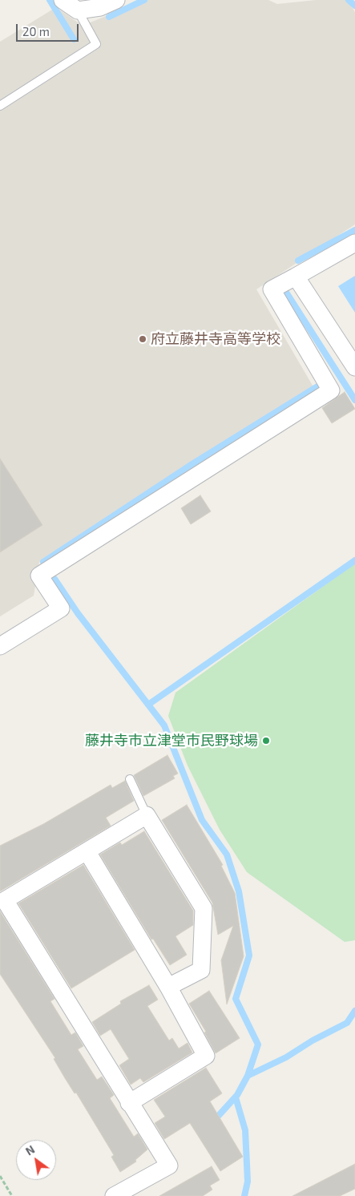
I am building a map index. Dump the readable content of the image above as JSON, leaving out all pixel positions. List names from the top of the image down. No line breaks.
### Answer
{"places":["府立藤井寺高等学校","藤井寺市立津堂市民野球場"],"scale_bar":"20 m","north":"top left"}
